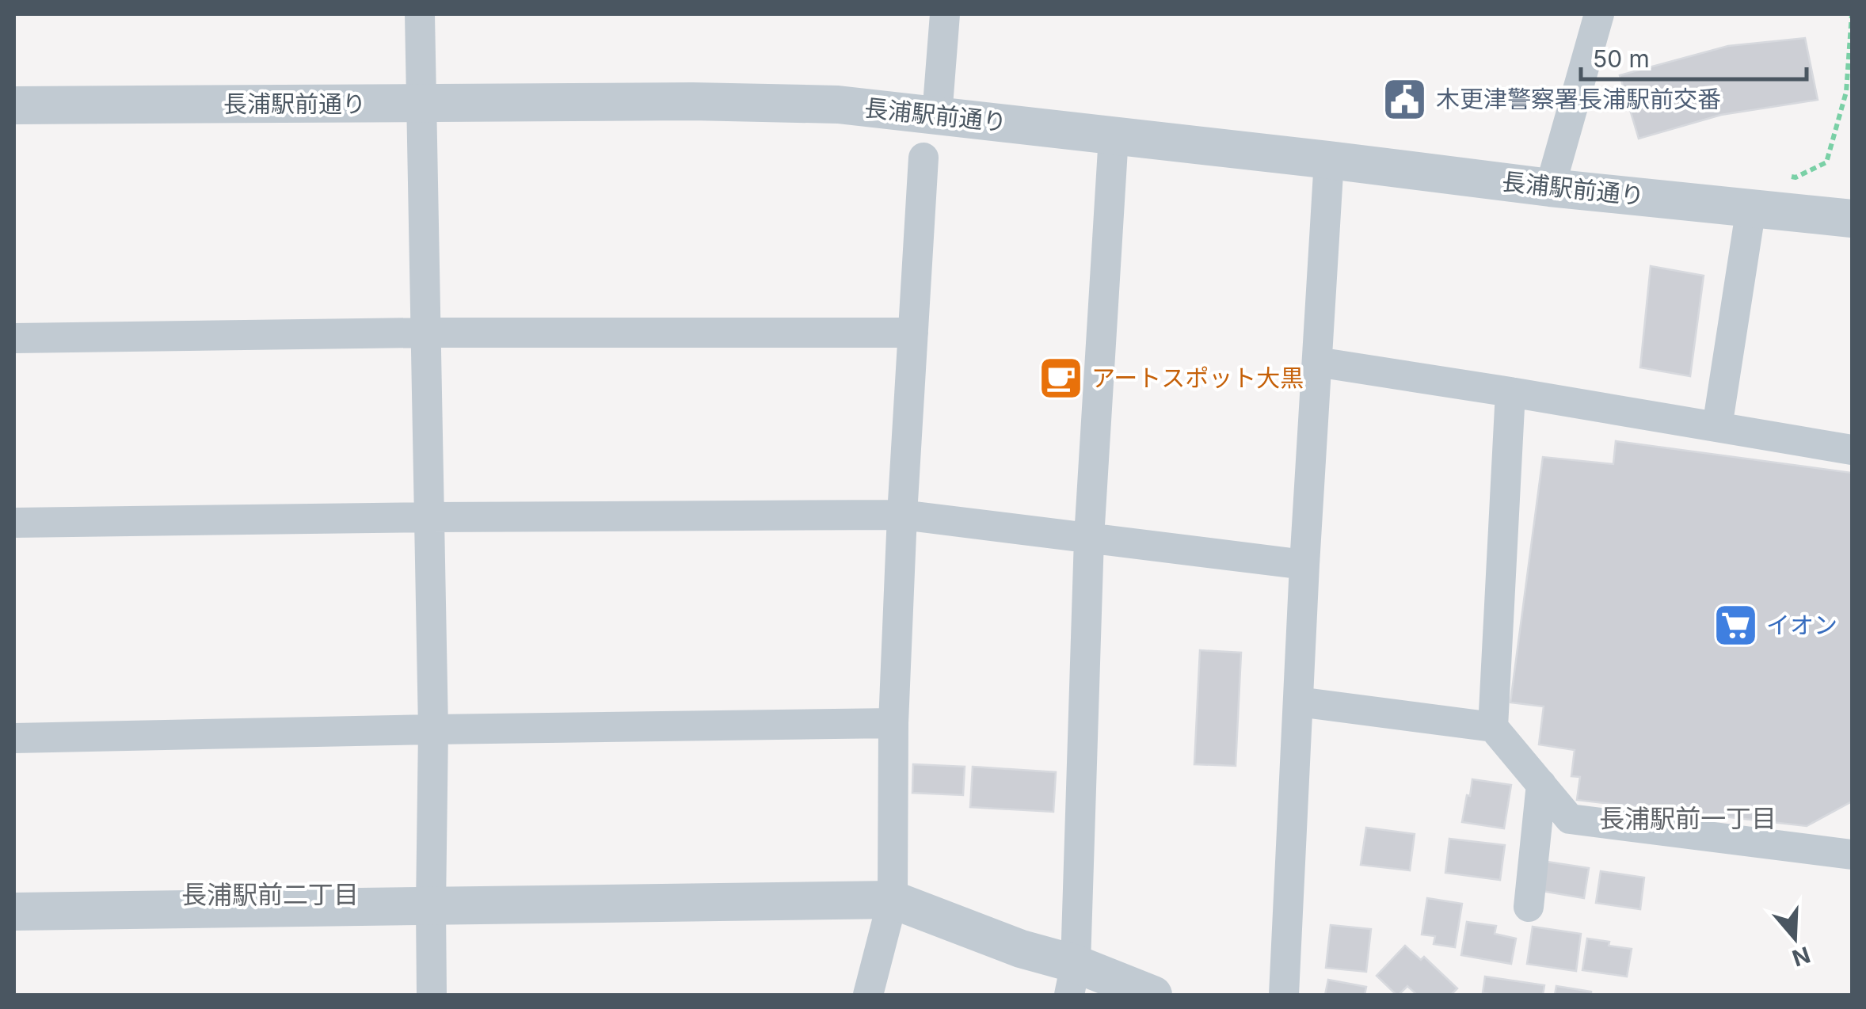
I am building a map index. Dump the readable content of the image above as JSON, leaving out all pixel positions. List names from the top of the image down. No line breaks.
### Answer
{"streets":{"street":["長浦駅前通り"]},"districts":["長浦駅前一丁目","長浦駅前二丁目"],"places":{"public building":["木更津警察署長浦駅前交番"],"cafe":["アートスポット大黒"],"supermarket":["イオン"]},"scale_bar":"50 m","north":"bottom"}
